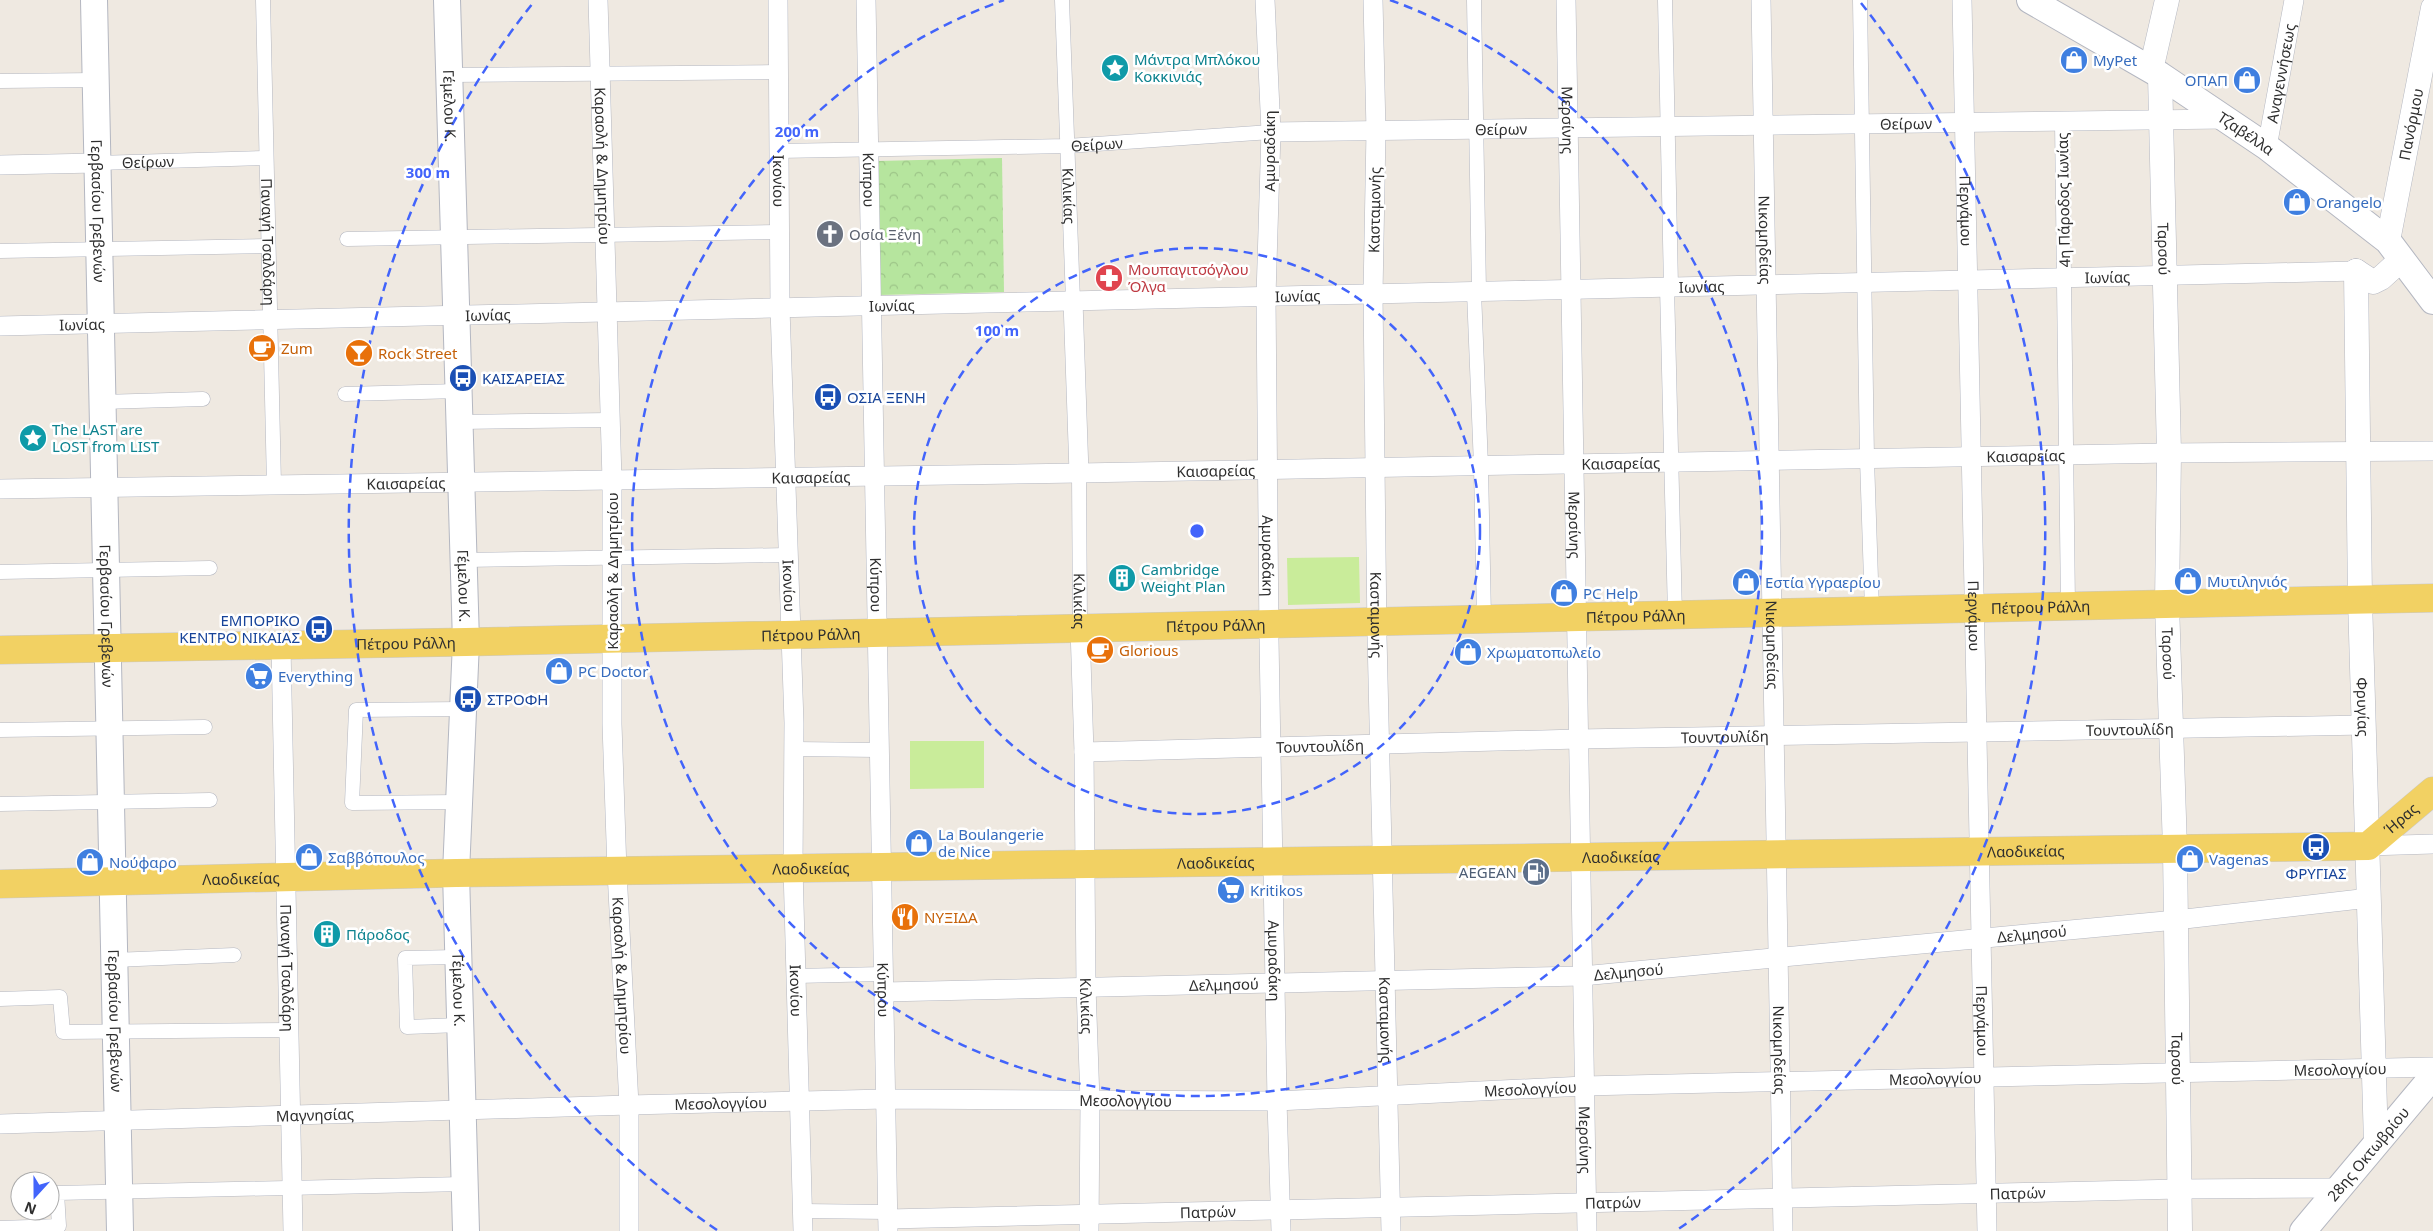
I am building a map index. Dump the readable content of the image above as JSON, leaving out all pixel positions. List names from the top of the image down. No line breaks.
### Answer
{"streets":{"main road":["Γέμελου Κ.","Τζαβέλλα","Γερβασίου Γρεβενών","Πέτρου Ράλλη","Ήρας","Λαοδικείας","28ης Οκτωβρίου"],"street":["Αναγεννήσεως","Μερσίνης","Θείρων","Πανόρμου","Αμυραδάκη","Καραολή & Δημητρίου","Ικονίου","Κύπρου","Κιλικίας","4η Πάροδος Ιωνίας","Κασταμονής","Περγάμου","Νικομηδείας","Παναγή Τσαλδάρη","Ταρσού","Ιωνίας","Καισαρείας","Φρυγίας","Τουντουλίδη","Δελμησού","Μεσολογγίου","Μαγνησίας","Πατρών"]},"crossings":[["Αναγεννήσεως","Τζαβέλλα"],["Γέμελου Κ.","Ιωνίας"],["Γέμελου Κ.","Καισαρείας"],["Γέμελου Κ.","Πέτρου Ράλλη"],["Γέμελου Κ.","Λαοδικείας"],["Γέμελου Κ.","Μαγνησίας"],["Μερσίνης","Θείρων"],["Μερσίνης","Ιωνίας"],["Μερσίνης","Καισαρείας"],["Μερσίνης","Πέτρου Ράλλη"],["Μερσίνης","Τουντουλίδη"],["Μερσίνης","Λαοδικείας"],["Μερσίνης","Δελμησού"],["Μερσίνης","Μεσολογγίου"],["Μερσίνης","Πατρών"],["Θείρων","Τζαβέλλα"],["Θείρων","Αμυραδάκη"],["Θείρων","Ικονίου"],["Θείρων","Κύπρου"],["Θείρων","Κιλικίας"],["Θείρων","4η Πάροδος Ιωνίας"],["Θείρων","Κασταμονής"],["Θείρων","Γερβασίου Γρεβενών"],["Θείρων","Περγάμου"],["Θείρων","Νικομηδείας"],["Θείρων","Παναγή Τσαλδάρη"],["Θείρων","Ταρσού"],["Πανόρμου","Τζαβέλλα"],["Πανόρμου","Ιωνίας"],["Τζαβέλλα","Ταρσού"],["Τζαβέλλα","Ιωνίας"],["Αμυραδάκη","Ιωνίας"],["Αμυραδάκη","Καισαρείας"],["Αμυραδάκη","Πέτρου Ράλλη"],["Αμυραδάκη","Τουντουλίδη"],["Αμυραδάκη","Λαοδικείας"],["Αμυραδάκη","Δελμησού"],["Αμυραδάκη","Μεσολογγίου"],["Αμυραδάκη","Πατρών"],["Καραολή & Δημητρίου","Ιωνίας"],["Καραολή & Δημητρίου","Καισαρείας"],["Καραολή & Δημητρίου","Πέτρου Ράλλη"],["Καραολή & Δημητρίου","Λαοδικείας"],["Καραολή & Δημητρίου","Μεσολογγίου"],["Καραολή & Δημητρίου","Μαγνησίας"],["Ικονίου","Ιωνίας"],["Ικονίου","Καισαρείας"],["Ικονίου","Πέτρου Ράλλη"],["Ικονίου","Λαοδικείας"],["Ικονίου","Μεσολογγίου"],["Κύπρου","Ιωνίας"],["Κύπρου","Καισαρείας"],["Κύπρου","Πέτρου Ράλλη"],["Κύπρου","Λαοδικείας"],["Κύπρου","Δελμησού"],["Κύπρου","Μεσολογγίου"],["Κύπρου","Πατρών"],["Κιλικίας","Ιωνίας"],["Κιλικίας","Καισαρείας"],["Κιλικίας","Πέτρου Ράλλη"],["Κιλικίας","Τουντουλίδη"],["Κιλικίας","Λαοδικείας"],["Κιλικίας","Δελμησού"],["Κιλικίας","Μεσολογγίου"],["Κιλικίας","Πατρών"],["4η Πάροδος Ιωνίας","Ιωνίας"],["4η Πάροδος Ιωνίας","Καισαρείας"],["4η Πάροδος Ιωνίας","Πέτρου Ράλλη"],["Κασταμονής","Ιωνίας"],["Κασταμονής","Καισαρείας"],["Κασταμονής","Πέτρου Ράλλη"],["Κασταμονής","Τουντουλίδη"],["Κασταμονής","Λαοδικείας"],["Κασταμονής","Δελμησού"],["Κασταμονής","Μεσολογγίου"],["Κασταμονής","Πατρών"],["Γερβασίου Γρεβενών","Ιωνίας"],["Γερβασίου Γρεβενών","Καισαρείας"],["Γερβασίου Γρεβενών","Πέτρου Ράλλη"],["Γερβασίου Γρεβενών","Λαοδικείας"],["Γερβασίου Γρεβενών","Μαγνησίας"],["Περγάμου","Ιωνίας"],["Περγάμου","Καισαρείας"],["Περγάμου","Πέτρου Ράλλη"],["Περγάμου","Τουντουλίδη"],["Περγάμου","Λαοδικείας"],["Περγάμου","Δελμησού"],["Περγάμου","Μεσολογγίου"],["Περγάμου","Πατρών"],["Νικομηδείας","Ιωνίας"],["Νικομηδείας","Καισαρείας"],["Νικομηδείας","Πέτρου Ράλλη"],["Νικομηδείας","Τουντουλίδη"],["Νικομηδείας","Λαοδικείας"],["Νικομηδείας","Δελμησού"],["Νικομηδείας","Μεσολογγίου"],["Νικομηδείας","Πατρών"],["Παναγή Τσαλδάρη","Ιωνίας"],["Παναγή Τσαλδάρη","Καισαρείας"],["Παναγή Τσαλδάρη","Πέτρου Ράλλη"],["Παναγή Τσαλδάρη","Λαοδικείας"],["Παναγή Τσαλδάρη","Μαγνησίας"],["Ταρσού","Ιωνίας"],["Ταρσού","Καισαρείας"],["Ταρσού","Πέτρου Ράλλη"],["Ταρσού","Τουντουλίδη"],["Ταρσού","Λαοδικείας"],["Ταρσού","Δελμησού"],["Ταρσού","Μεσολογγίου"],["Ταρσού","Πατρών"],["Ιωνίας","Φρυγίας"],["Καισαρείας","Φρυγίας"],["Πέτρου Ράλλη","Φρυγίας"],["Φρυγίας","Τουντουλίδη"],["Φρυγίας","Ήρας"],["Φρυγίας","Λαοδικείας"],["Φρυγίας","Δελμησού"],["Φρυγίας","Μεσολογγίου"],["Φρυγίας","28ης Οκτωβρίου"],["Ήρας","Λαοδικείας"],["Μεσολογγίου","Μαγνησίας"],["28ης Οκτωβρίου","Πατρών"]],"places":{"shop":["MyPet","ΟΠΑΠ","Orangelo","Μυτιληνιός","Εστία Υγραερίου","PC Help","Χρωματοπωλείο","PC Doctor","La Boulangerie de Nice","Σαββόπουλος","Vagenas","Νούφαρο"],"place":["Μάντρα Μπλόκου Κοκκινιάς","The LAST are LOST from LIST"],"church":["Οσία Ξένη"],"pharmacy":["Μουπαγιτσόγλου Όλγα"],"cafe":["Zum","Glorious"],"bar":["Rock Street"],"bus stop":["ΚΑΙΣΑΡΕΙΑΣ","ΟΣΙΑ ΞΕΝΗ","ΕΜΠΟΡΙΚΟ ΚΕΝΤΡΟ ΝΙΚΑΙΑΣ","ΣΤΡΟΦΗ","ΦΡΥΓΙΑΣ"],"building":["Cambridge Weight Plan","Πάροδος"],"supermarket":["Everything","Kritikos"],"fuel station":["AEGEAN"],"restaurant":["ΝΥΞΙΔΑ"]},"north":"bottom","rings":["200 m","300 m","100 m"]}
